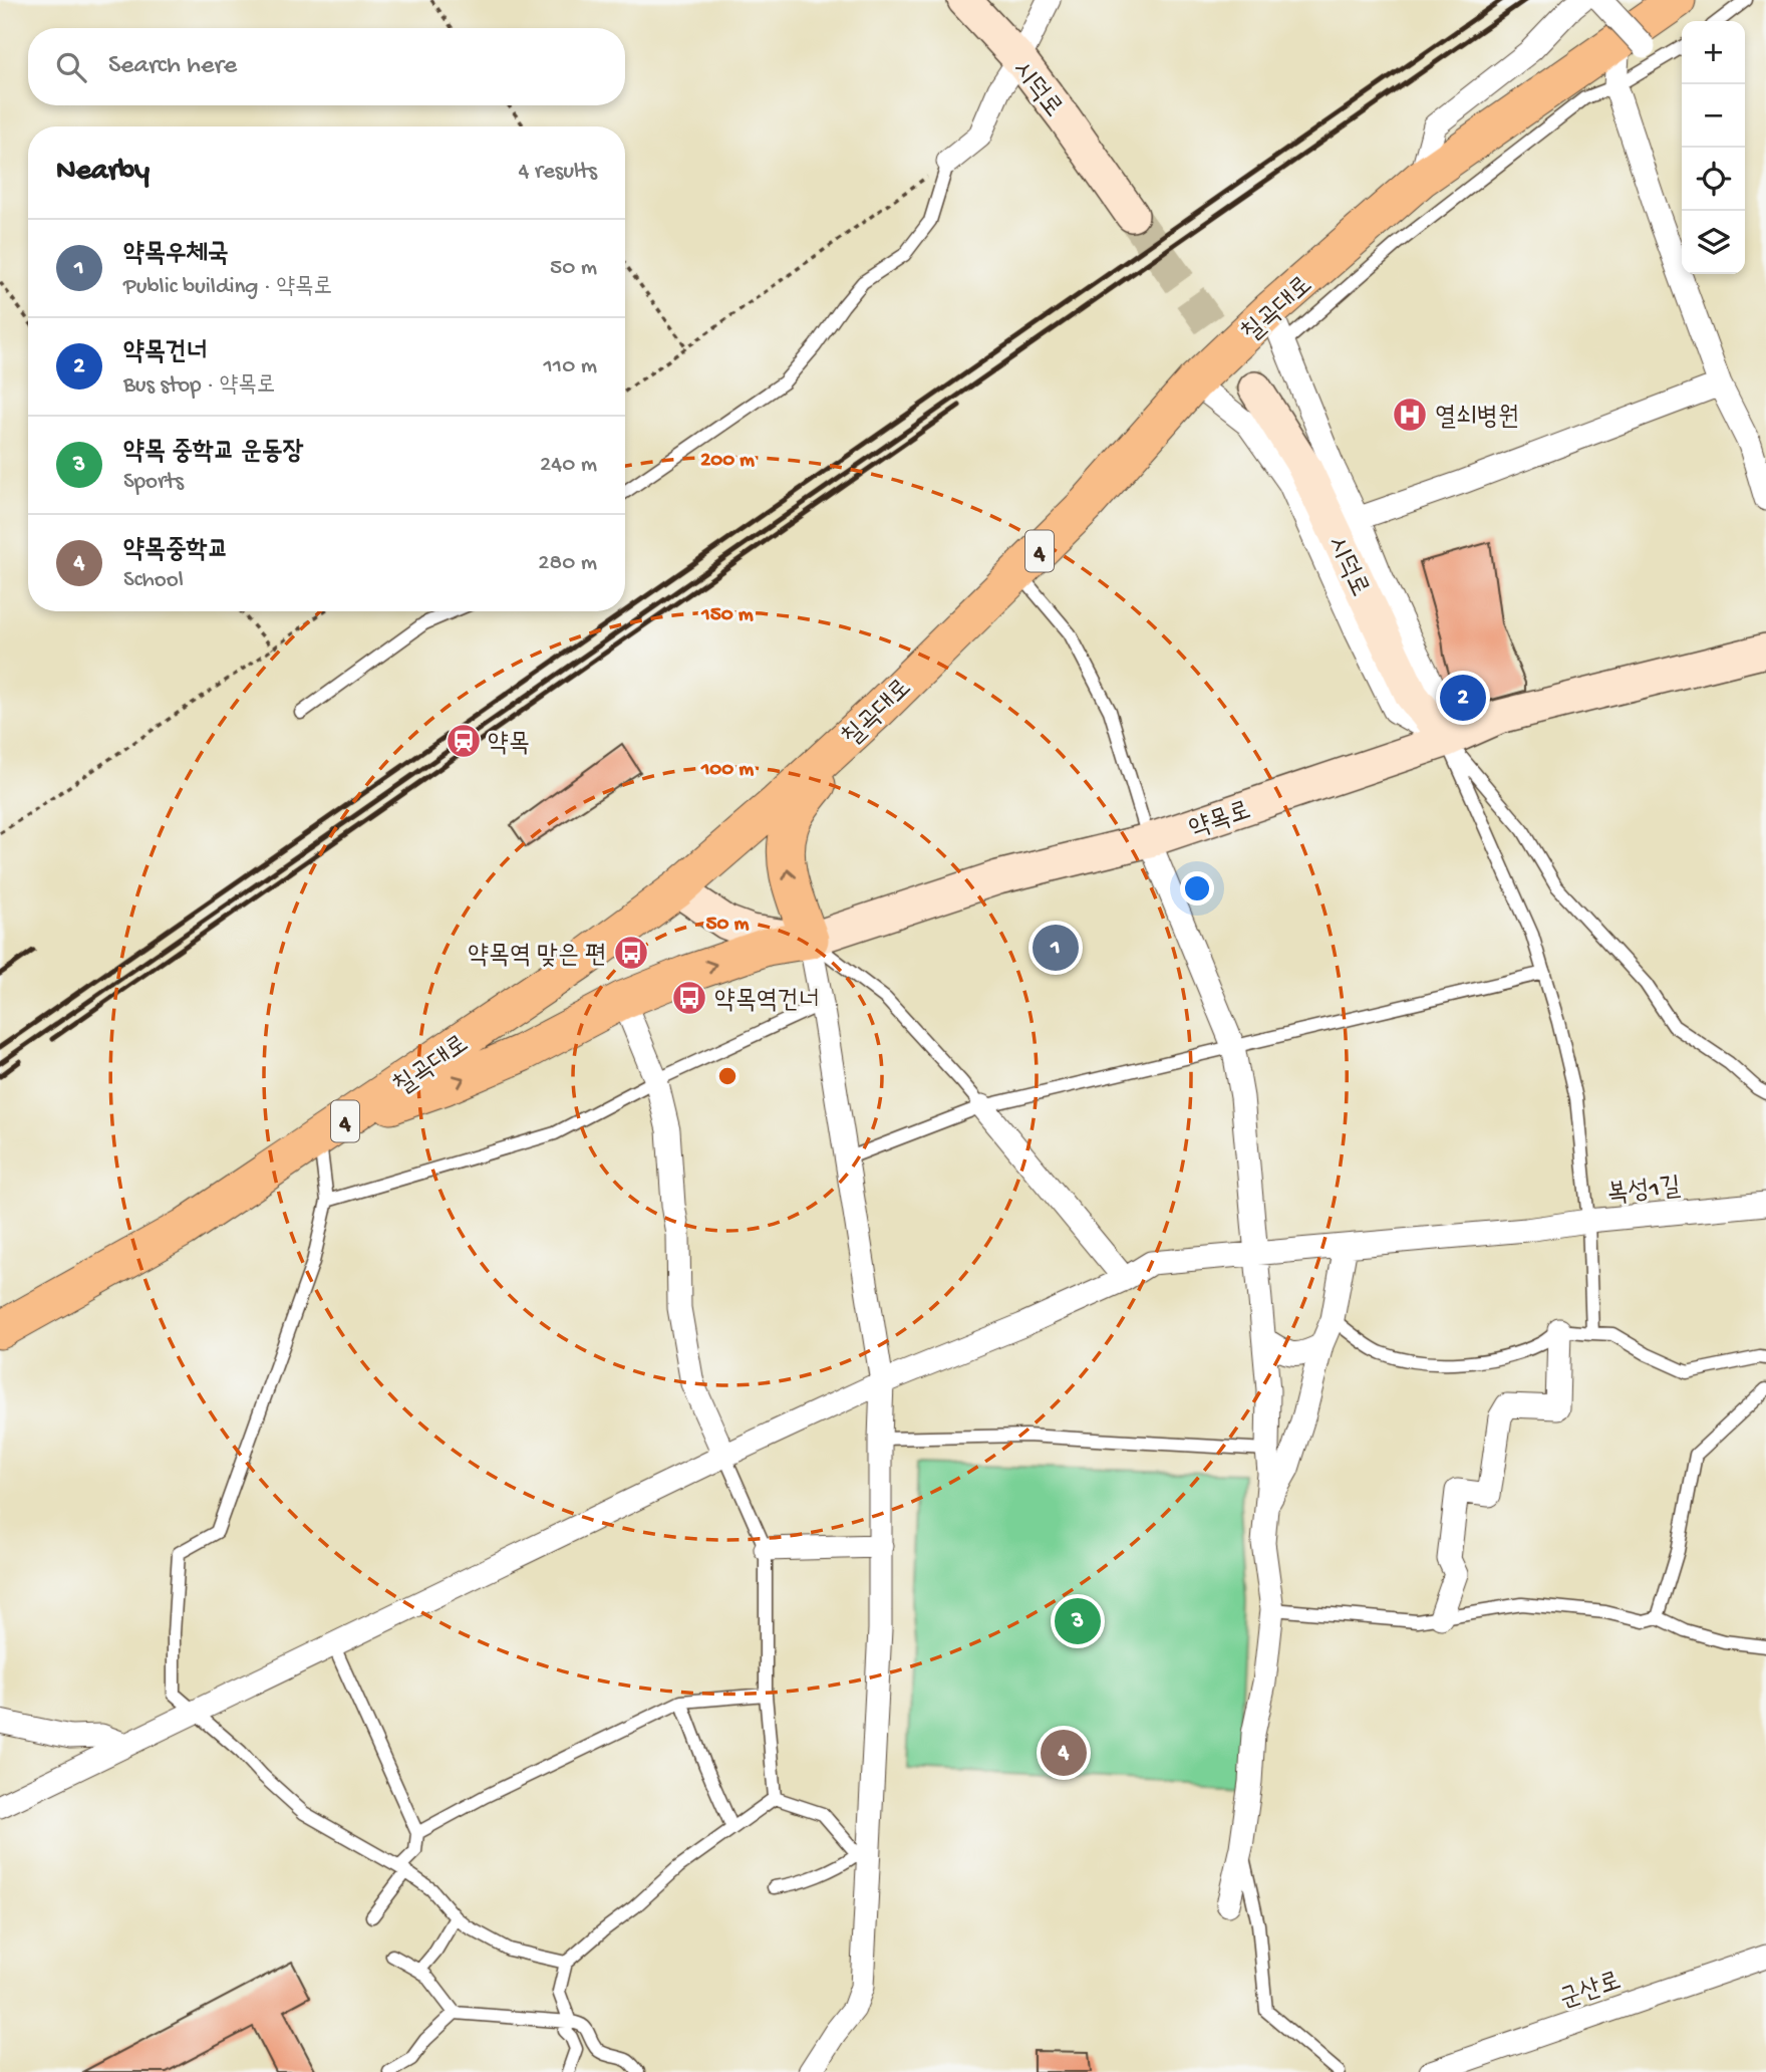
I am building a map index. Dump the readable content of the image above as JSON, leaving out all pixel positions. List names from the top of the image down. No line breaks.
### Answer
{"streets":{"main road":["칠곡대로","4"],"street":["시덕로","약목로","복성1길","군산로"]},"crossings":[["시덕로","약목로"],["칠곡대로","약목로"]],"places":{"hospital":["열쇠병원"],"station":["약목"],"bus stop":["약목역 맞은 편","약목역건너"]},"page":{"map_buttons":["+","−"],"search":"Search here","heading":["Nearby","4 results"],"list":[{"mark":"1","name":"약목우체국","note":"Public building · 약목로","value":"50 m"},{"mark":"2","name":"약목건너","note":"Bus stop · 약목로","value":"110 m"},{"mark":"3","name":"약목 중학교 운동장","note":"Sports","value":"240 m"},{"mark":"4","name":"약목중학교","note":"School","value":"280 m"}],"pins":["2","1","3","4"]},"rings":["200 m","150 m","100 m","50 m"]}
